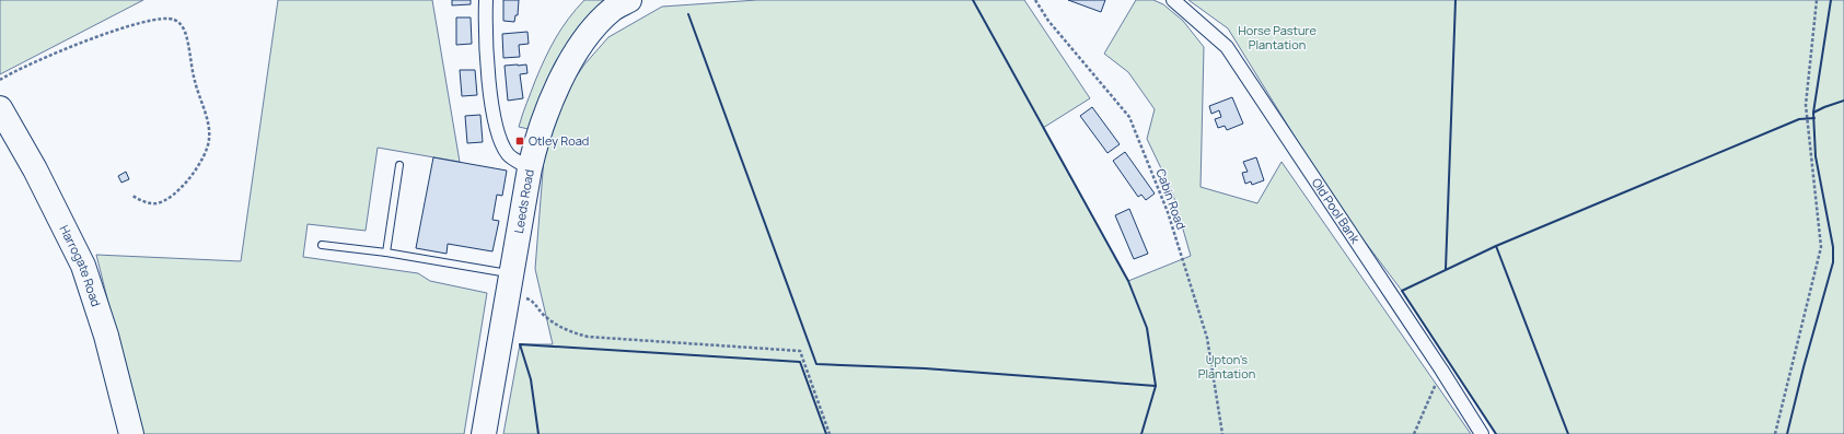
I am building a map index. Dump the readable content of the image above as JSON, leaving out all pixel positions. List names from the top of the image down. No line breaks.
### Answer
{"streets":{"highway":["Leeds Road","Harrogate Road"],"street":["Old Pool Bank"],"path":["Cabin Road"]},"parks":["Horse Pasture Plantation","Upton's Plantation"],"places":{"transit":["Otley Road"]}}
